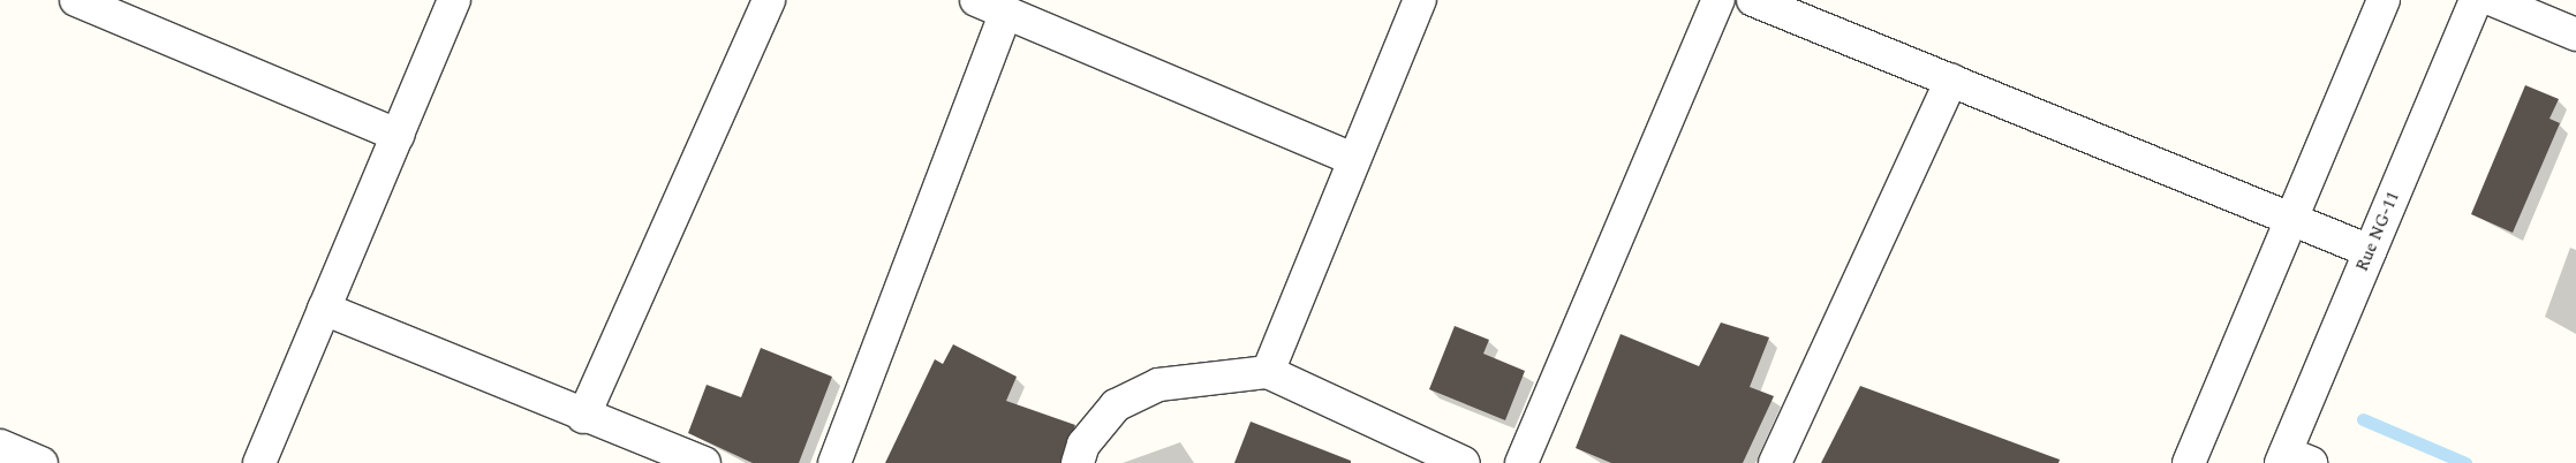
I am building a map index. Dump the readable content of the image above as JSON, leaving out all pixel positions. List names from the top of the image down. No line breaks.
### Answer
{"streets":{"street":["Rue NG-11"]}}
